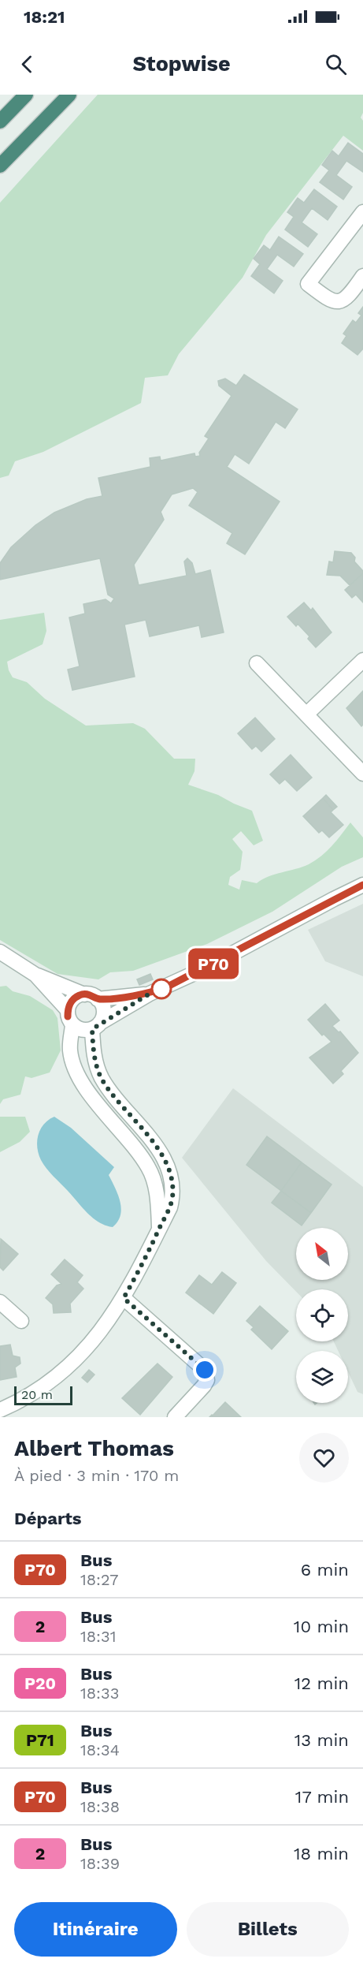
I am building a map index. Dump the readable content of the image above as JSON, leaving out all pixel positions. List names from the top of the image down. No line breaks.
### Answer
{"lines":["bus line P70"],"scale_bar":"20 m","north":"top left","page":{"status":"18:21","header":"Stopwise","on_map":"P70","scale":"20 m","heading":[["Albert Thomas","À pied · 3 min · 170 m"],"Départs"],"list":[{"mark":"P70","name":"Bus","note":"18:27","value":"6 min"},{"mark":"2","name":"Bus","note":"18:31","value":"10 min"},{"mark":"P20","name":"Bus","note":"18:33","value":"12 min"},{"mark":"P71","name":"Bus","note":"18:34","value":"13 min"},{"mark":"P70","name":"Bus","note":"18:38","value":"17 min"},{"mark":"2","name":"Bus","note":"18:39","value":"18 min"}],"buttons":["Itinéraire","Billets"]}}
